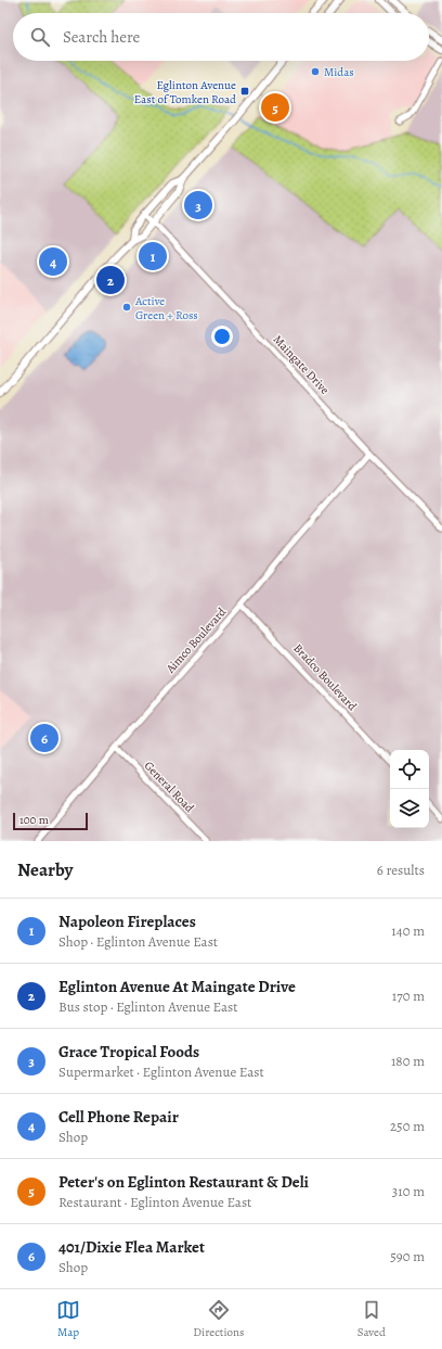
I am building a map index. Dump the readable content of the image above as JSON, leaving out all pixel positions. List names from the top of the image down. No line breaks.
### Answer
{"streets":{"street":["Maingate Drive","Aimco Boulevard","Bradco Boulevard","General Road"]},"crossings":[["Maingate Drive","Aimco Boulevard"],["Aimco Boulevard","Bradco Boulevard"],["Aimco Boulevard","General Road"]],"places":{"other":["Midas","Active Green + Ross"],"transit":["Eglinton Avenue East of Tomken Road"]},"scale_bar":"100 m","page":{"search":"Search here","pins":["5","3","1","4","2","6"],"scale":"100 m","heading":["Nearby","6 results"],"list":[{"mark":"1","name":"Napoleon Fireplaces","note":"Shop · Eglinton Avenue East","value":"140 m"},{"mark":"2","name":"Eglinton Avenue At Maingate Drive","note":"Bus stop · Eglinton Avenue East","value":"170 m"},{"mark":"3","name":"Grace Tropical Foods","note":"Supermarket · Eglinton Avenue East","value":"180 m"},{"mark":"4","name":"Cell Phone Repair","note":"Shop","value":"250 m"},{"mark":"5","name":"Peter's on Eglinton Restaurant & Deli","note":"Restaurant · Eglinton Avenue East","value":"310 m"},{"mark":"6","name":"401/Dixie Flea Market","note":"Shop","value":"590 m"}],"nav":["Map","Directions","Saved"]}}
